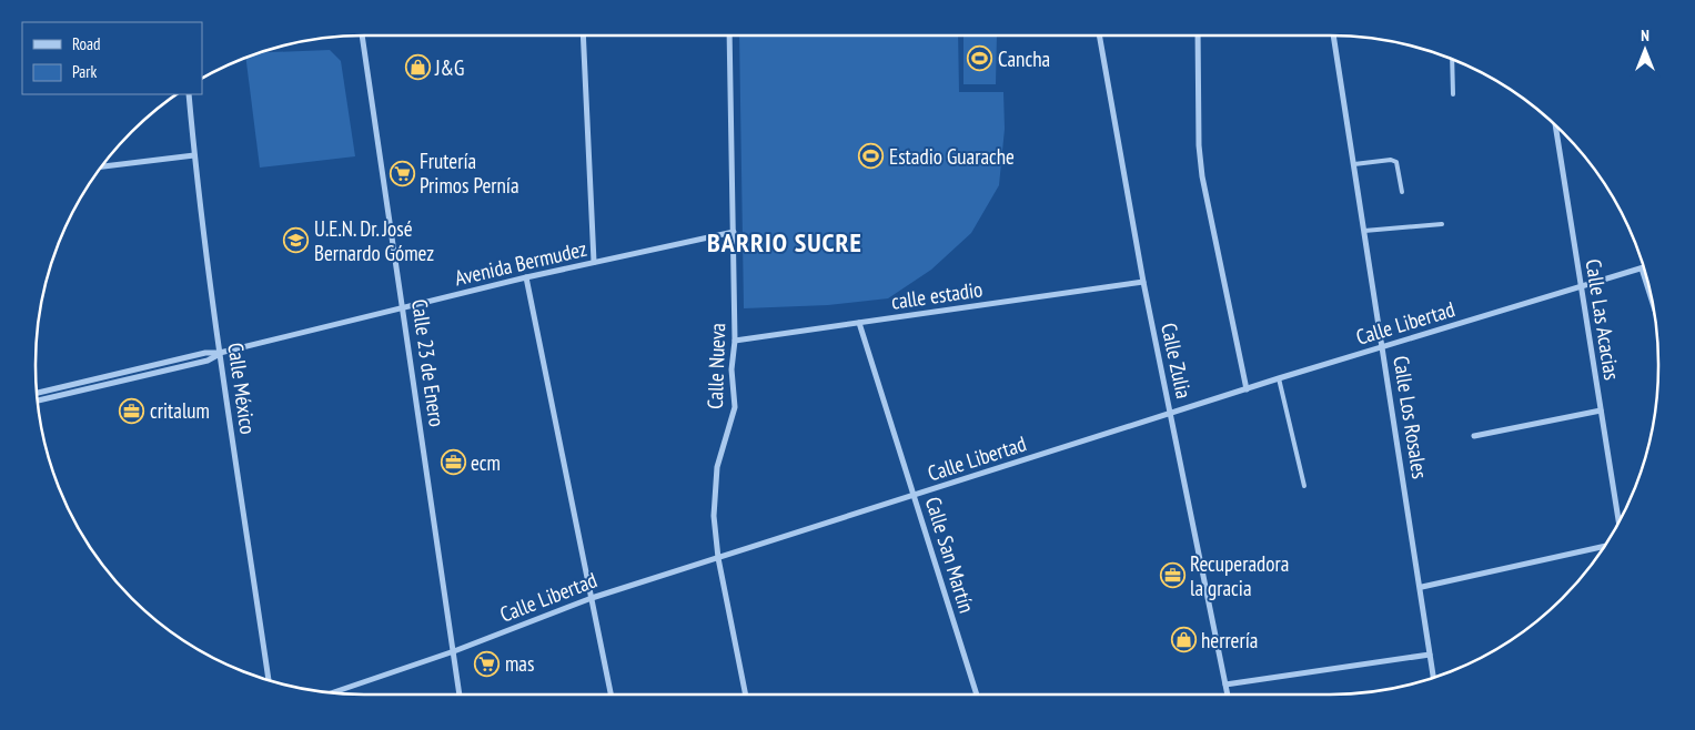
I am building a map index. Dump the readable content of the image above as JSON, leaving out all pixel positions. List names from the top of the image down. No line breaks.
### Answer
{"streets":{"street":["Avenida Bermudez","calle estadio","Calle Las Acacias","Calle Libertad","Calle Zulia","Calle 23 de Enero","Calle Nueva","Calle México","Calle Los Rosales","Calle San Martín"]},"crossings":[["Avenida Bermudez","Calle 23 de Enero"],["Avenida Bermudez","Calle Nueva"],["Avenida Bermudez","Calle México"],["calle estadio","Calle Zulia"],["calle estadio","Calle Nueva"],["calle estadio","Calle San Martín"],["Calle Las Acacias","Calle Libertad"],["Calle Libertad","Calle Zulia"],["Calle Libertad","Calle 23 de Enero"],["Calle Libertad","Calle Nueva"],["Calle Libertad","Calle Los Rosales"],["Calle Libertad","Calle San Martín"]],"districts":["BARRIO SUCRE"],"places":{"sports":["Cancha","Estadio Guarache"],"shop":["J&G","herrería"],"supermarket":["Frutería Primos Pernía","mas"],"school or university":["U.E.N. Dr. José Bernardo Gómez"],"office":["critalum","ecm","Recuperadora la gracia"]},"legend":["Road","Park"],"north":"top"}
